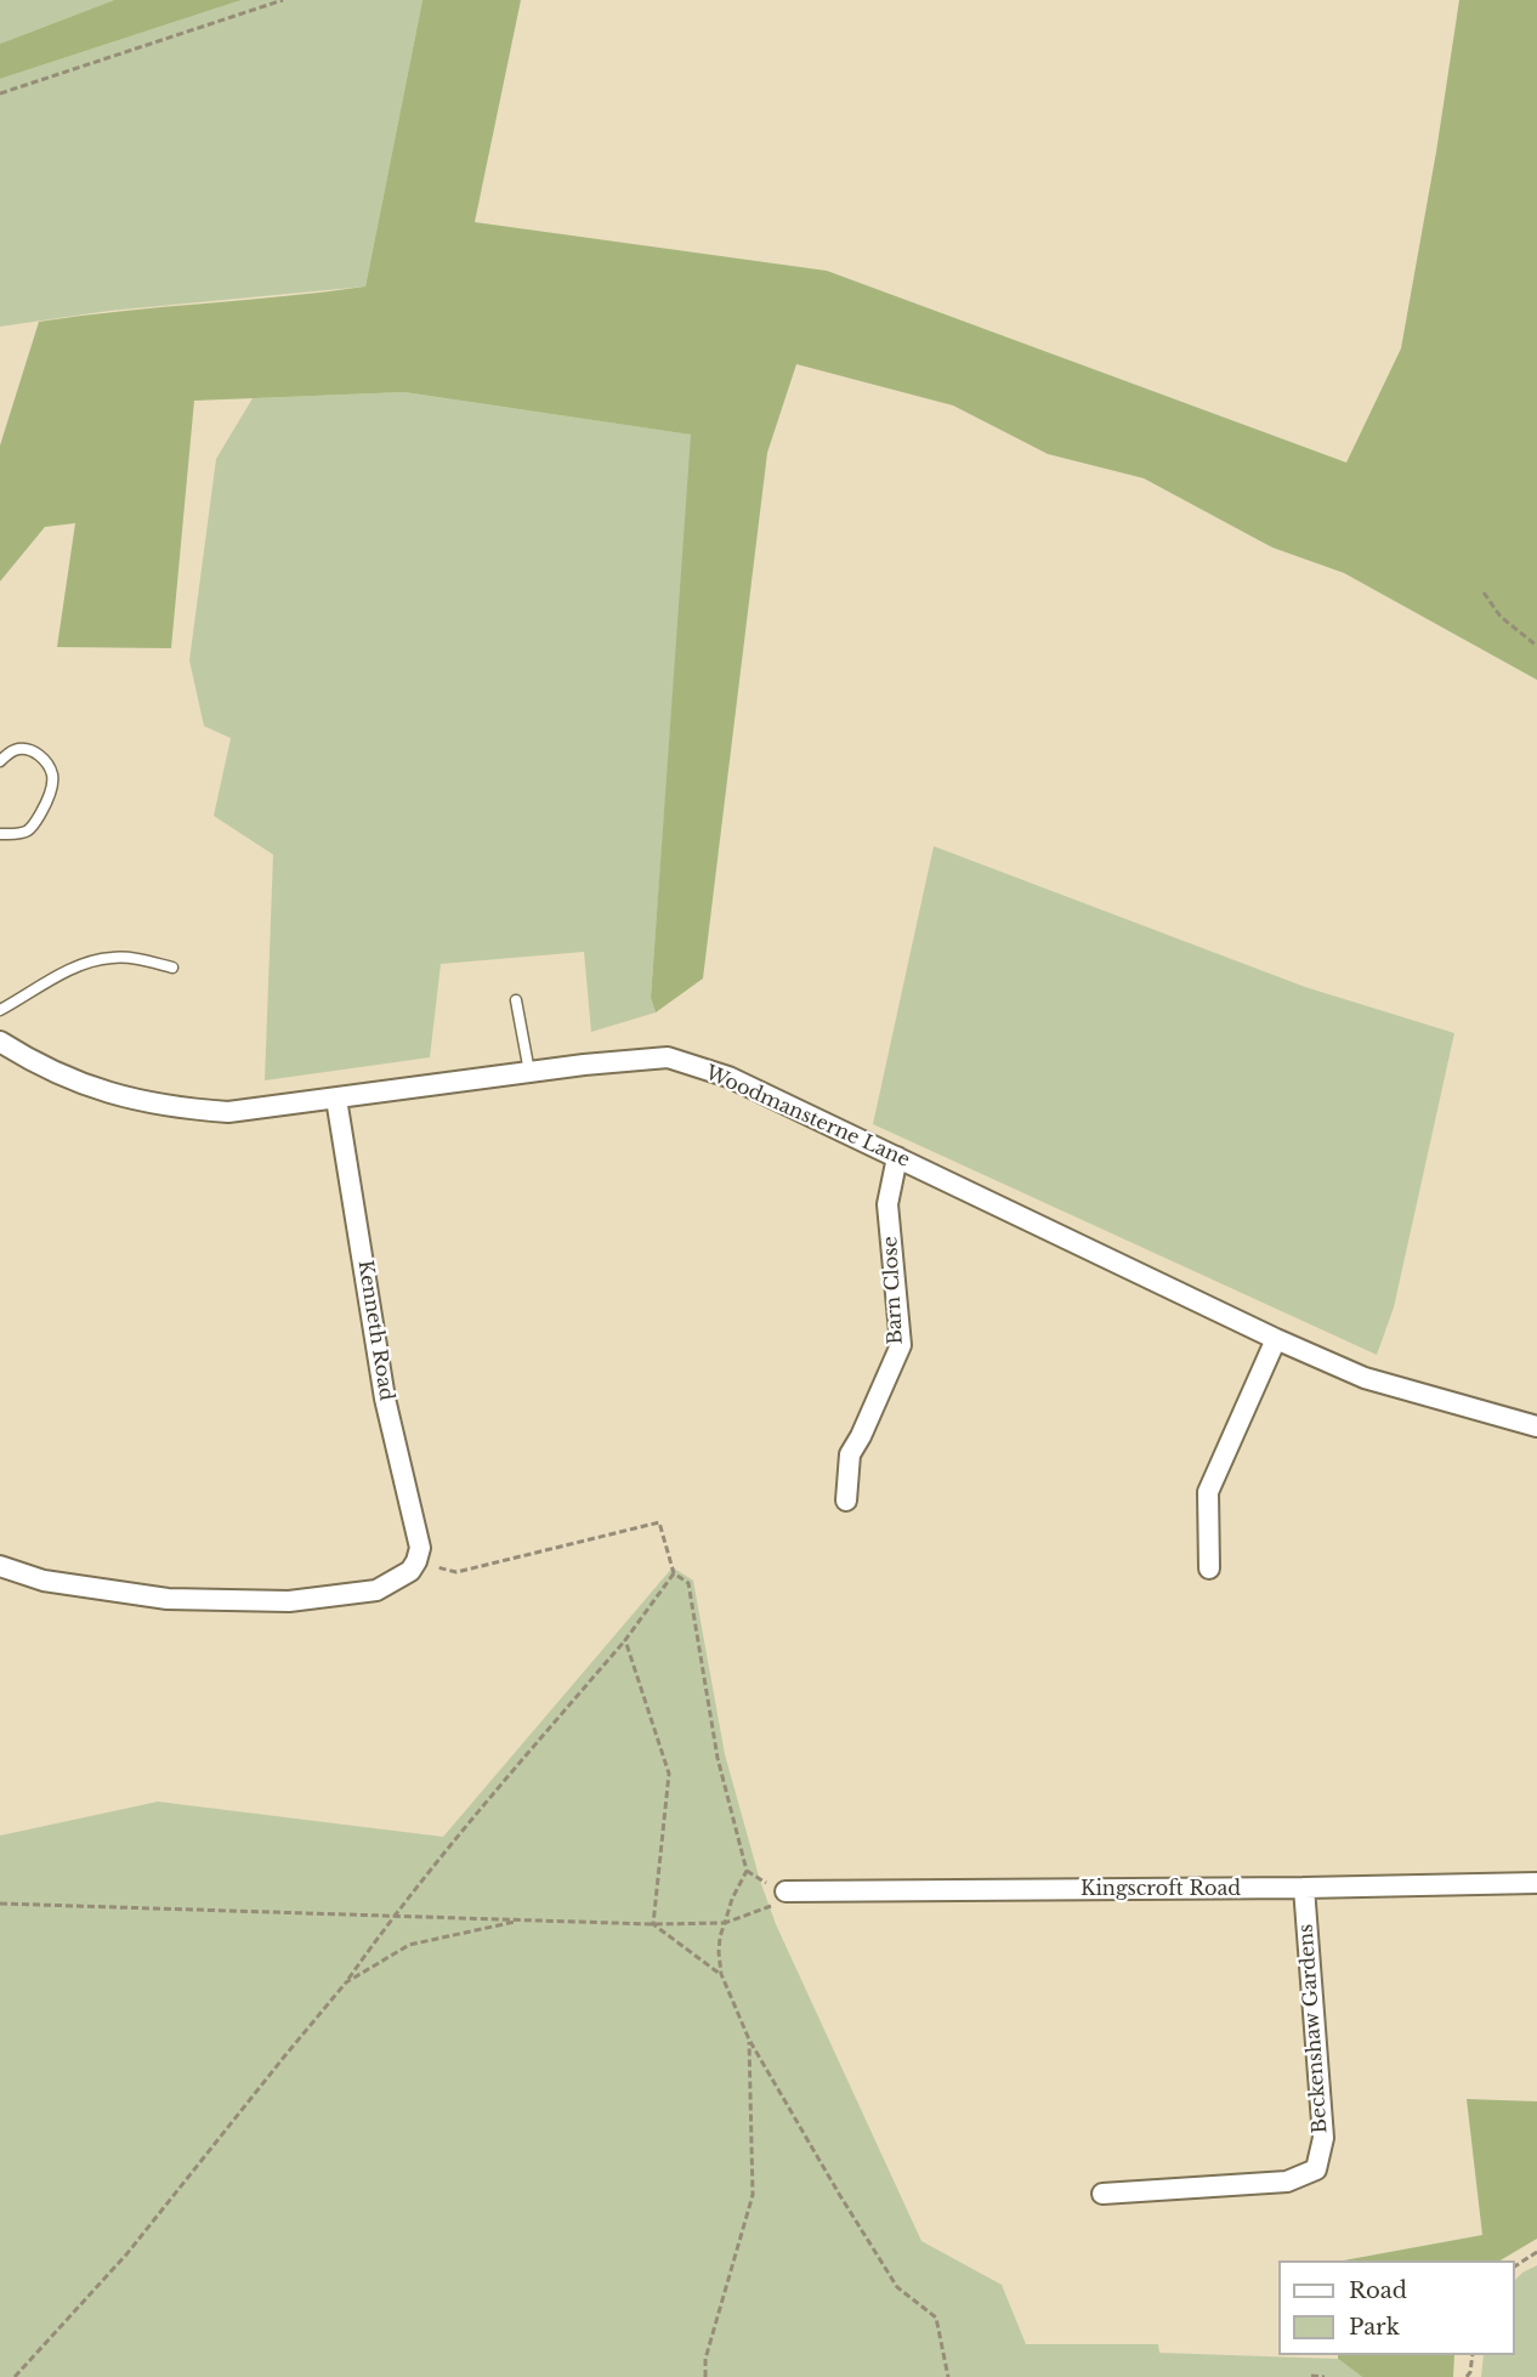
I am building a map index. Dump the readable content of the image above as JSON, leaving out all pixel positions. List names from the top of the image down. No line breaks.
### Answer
{"streets":{"street":["Woodmansterne Lane","Barn Close","Kenneth Road","Kingscroft Road","Beckenshaw Gardens"]},"crossings":[["Woodmansterne Lane","Barn Close"],["Woodmansterne Lane","Kenneth Road"],["Kingscroft Road","Beckenshaw Gardens"]],"legend":["Road","Park"]}
